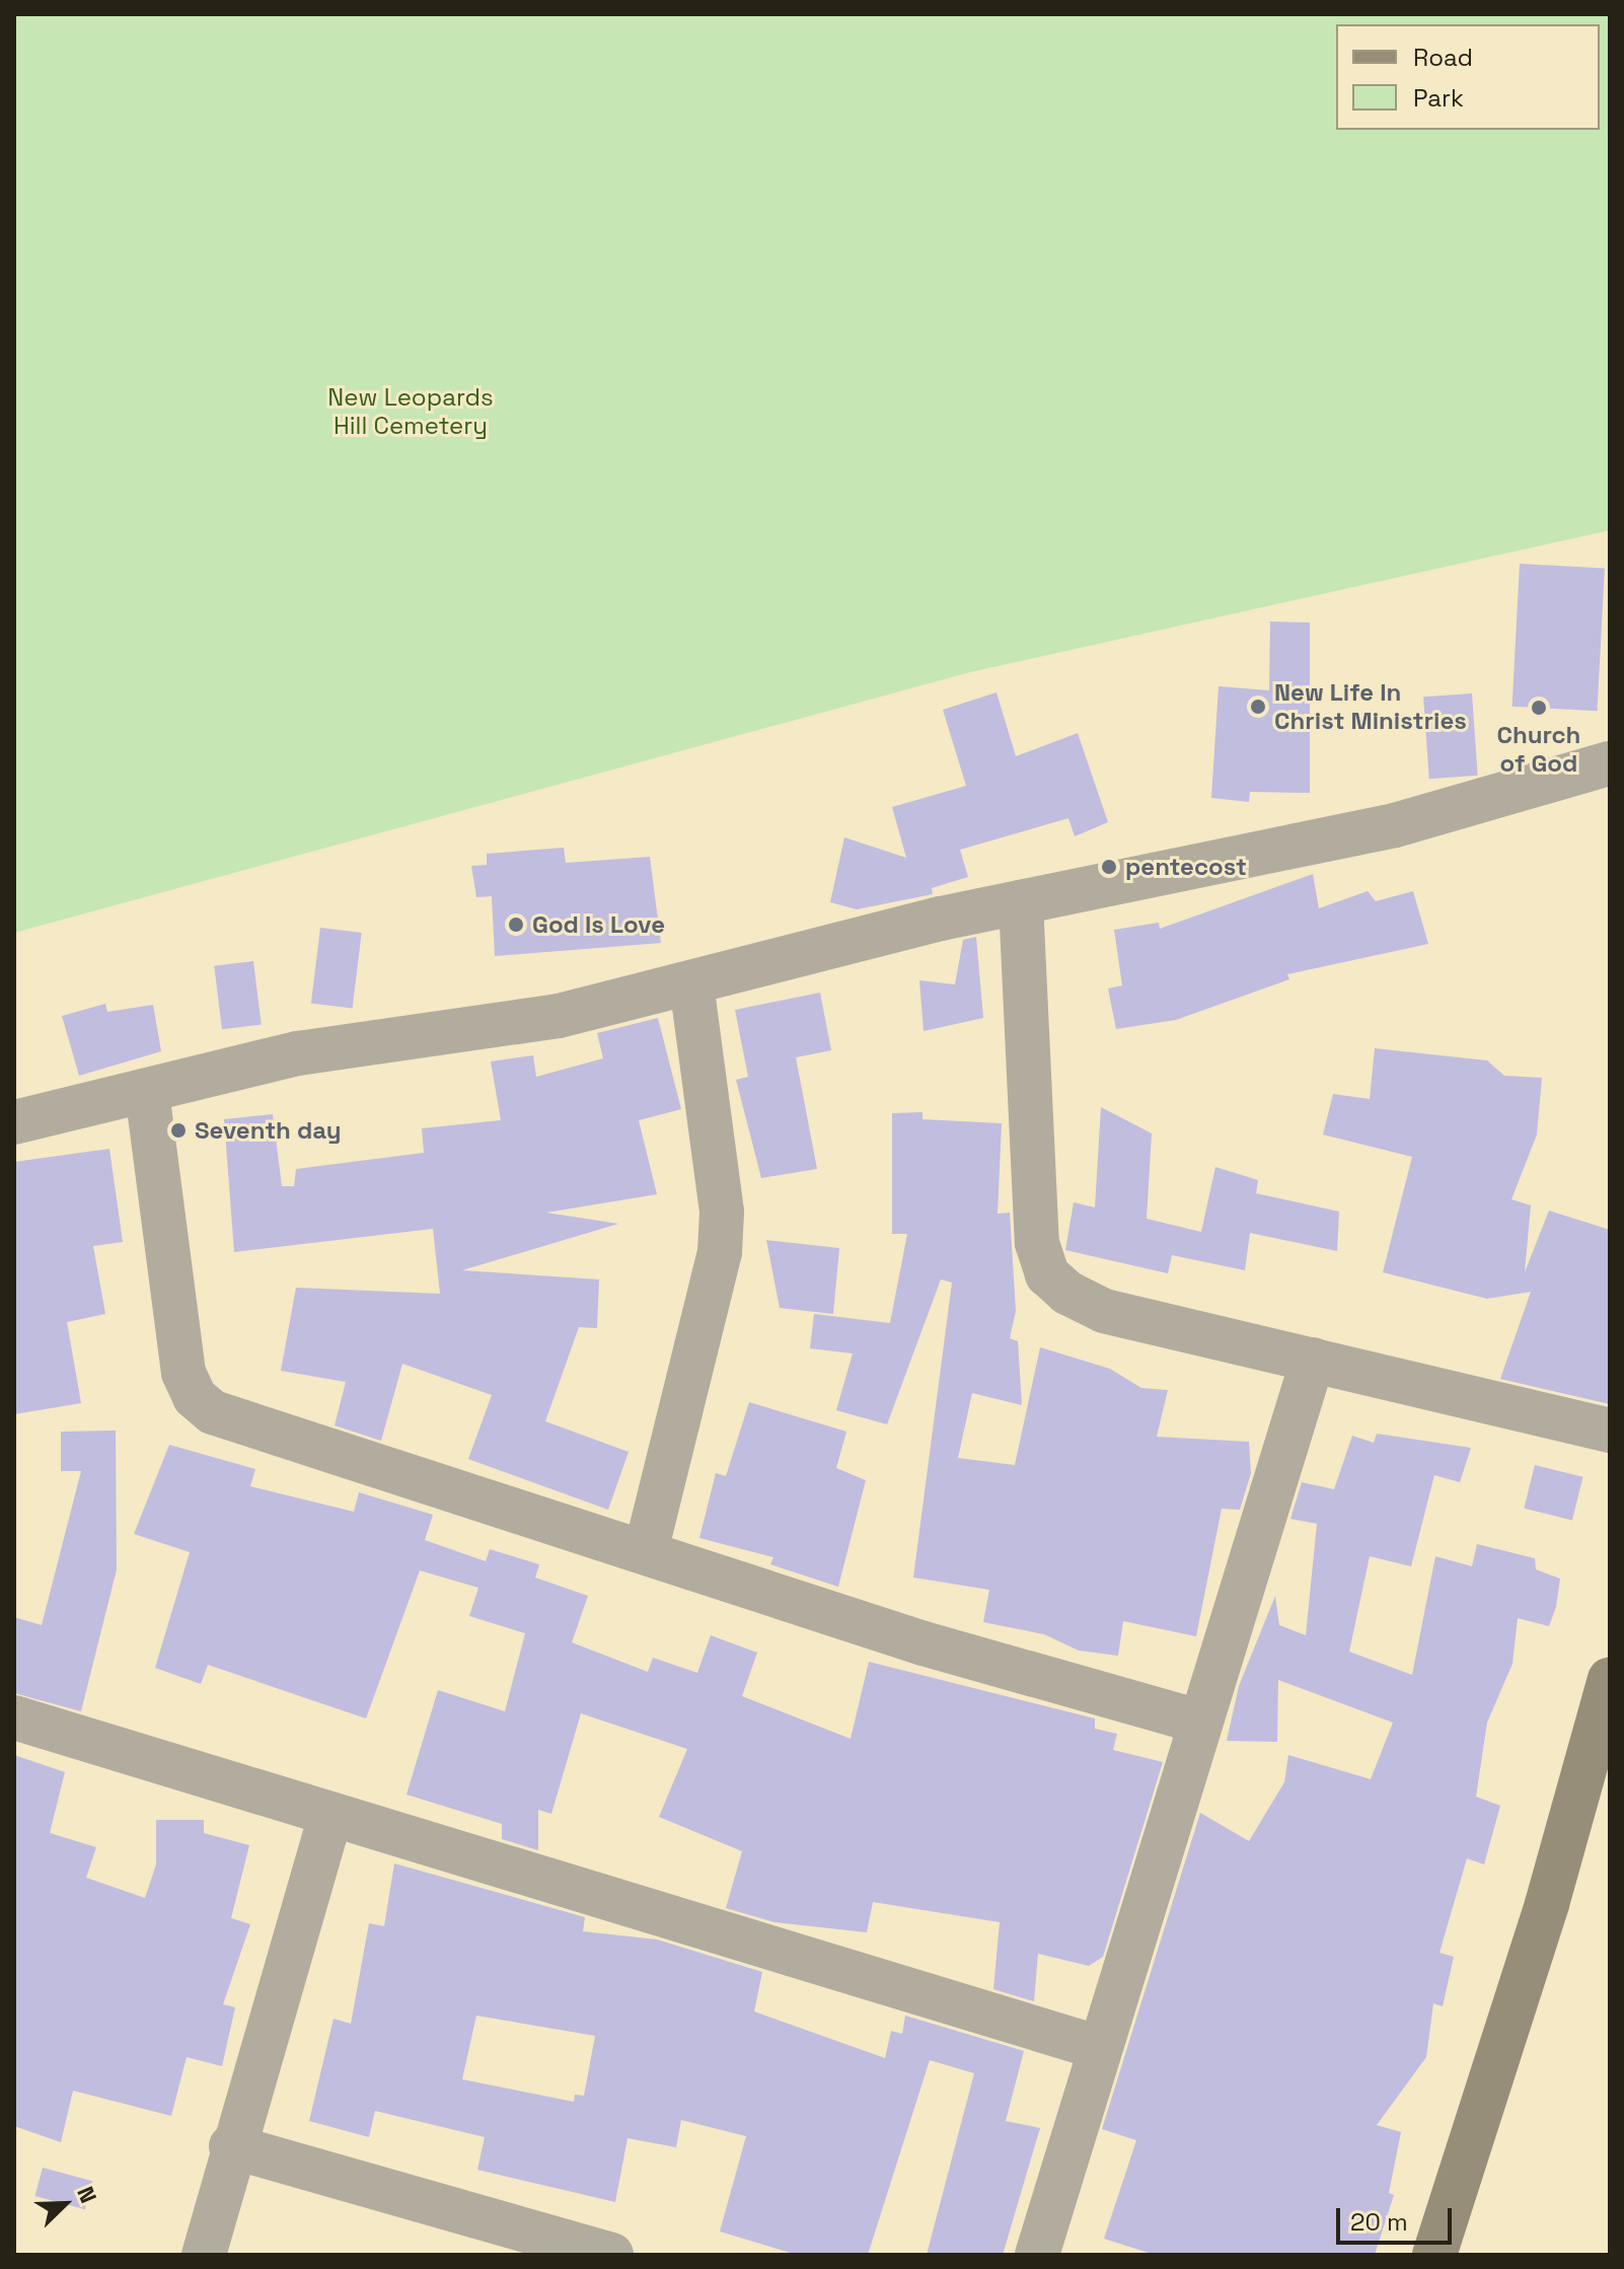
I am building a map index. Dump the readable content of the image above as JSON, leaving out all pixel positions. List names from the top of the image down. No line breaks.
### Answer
{"parks":["New Leopards Hill Cemetery"],"places":["New Life In Christ Ministries","Church of God","pentecost","God Is Love","Seventh day"],"legend":["Road","Park"],"scale_bar":"20 m","north":"top right"}
